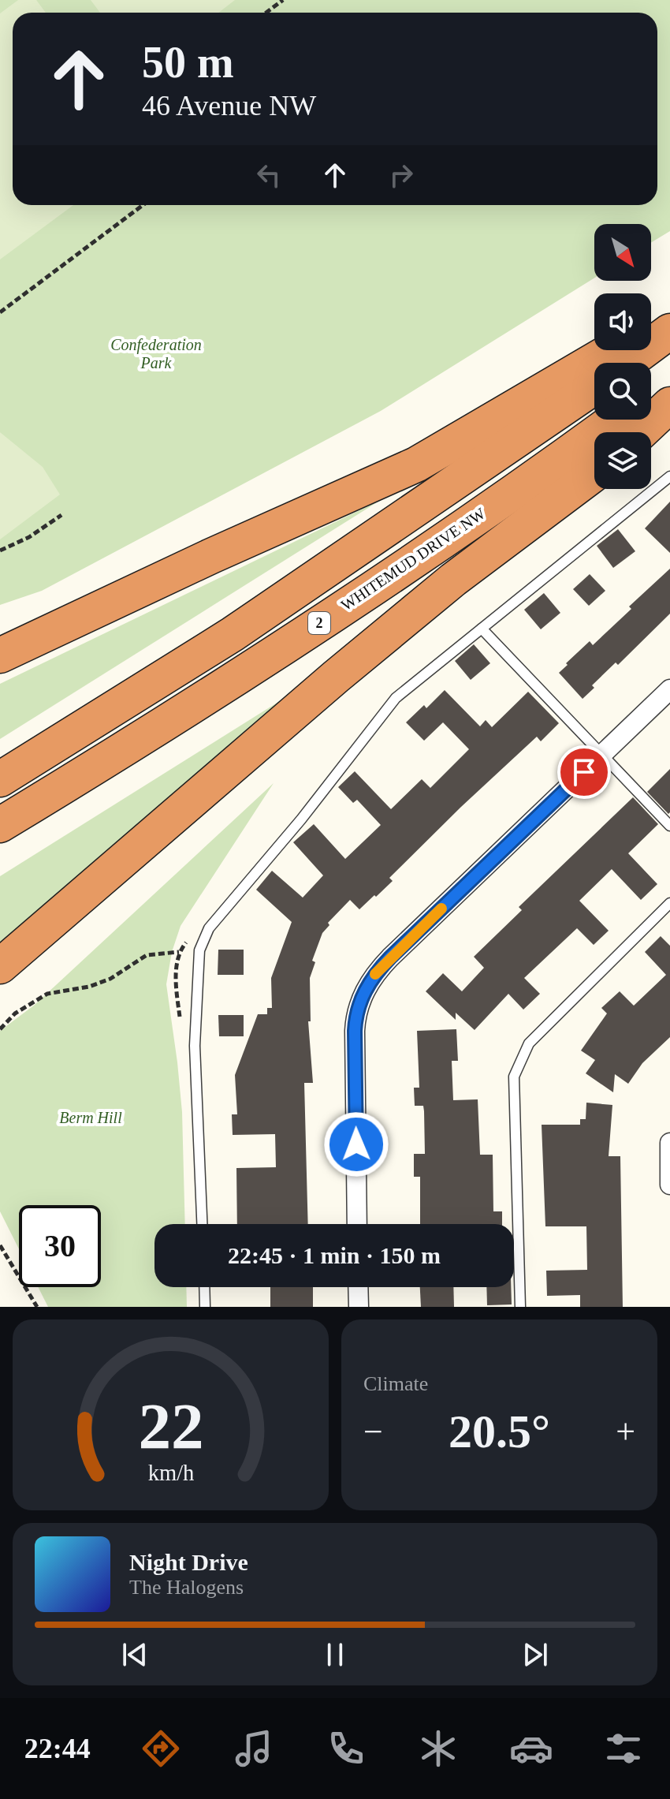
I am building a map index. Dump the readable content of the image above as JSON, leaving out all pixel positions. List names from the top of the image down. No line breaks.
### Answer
{"streets":{"highway":["WHITEMUD DRIVE NW","2"]},"parks":["Confederation Park","Berm Hill"],"north":"bottom right","page":{"turn":["50 m","46 Avenue NW"],"limit":"30","trip":"22:45 · 1 min · 150 m","tile":"Climate","heat":["−","20.5°","+"],"song":["Night Drive","The Halogens"],"tabs":"22:44","gauge":["22","km/h"]}}
